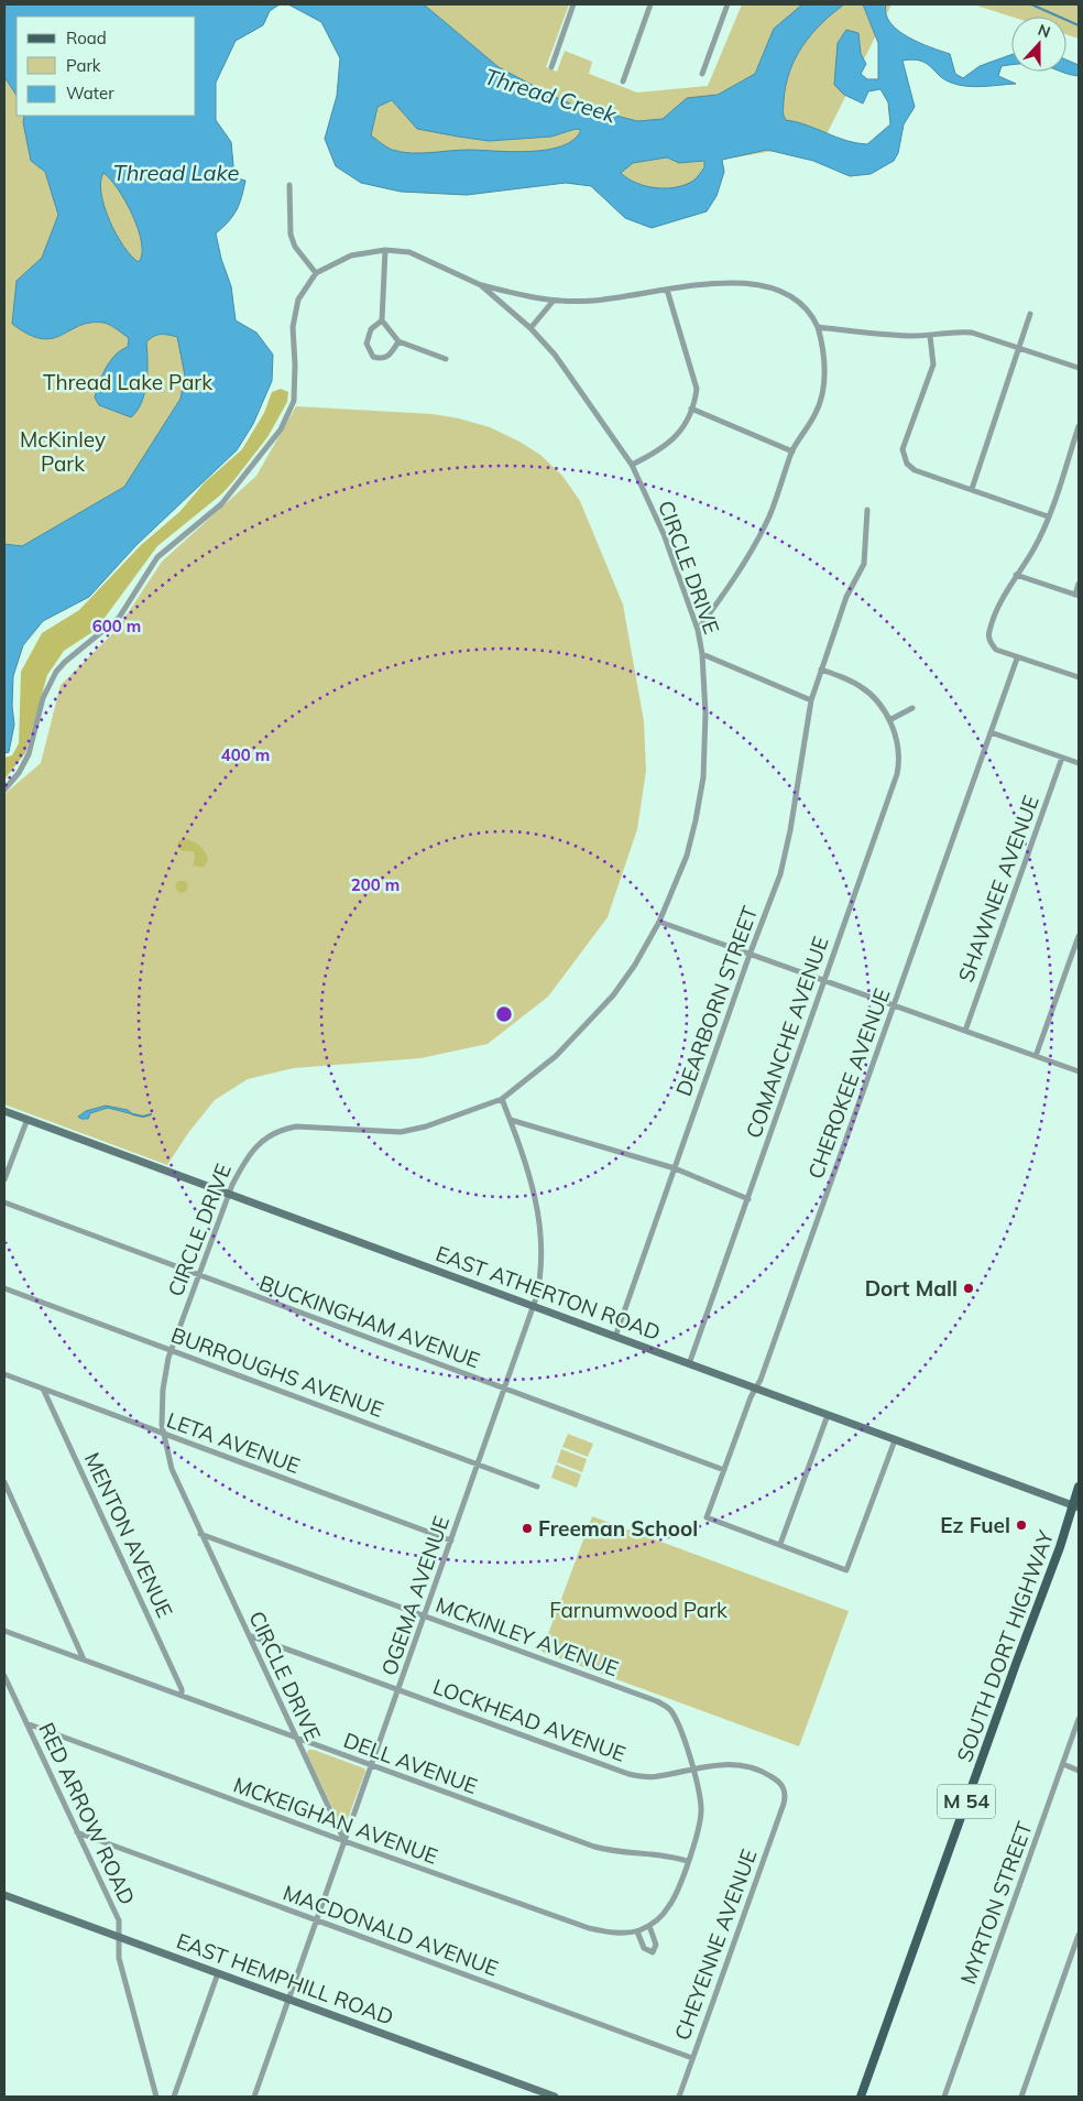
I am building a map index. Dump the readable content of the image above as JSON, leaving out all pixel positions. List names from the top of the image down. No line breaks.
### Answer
{"streets":{"main road":["SOUTH DORT HIGHWAY","M 54"],"street":["CIRCLE DRIVE","SHAWNEE AVENUE","DEARBORN STREET","COMANCHE AVENUE","CHEROKEE AVENUE","EAST ATHERTON ROAD","BUCKINGHAM AVENUE","BURROUGHS AVENUE","LETA AVENUE","MENTON AVENUE","OGEMA AVENUE","MCKINLEY AVENUE","LOCKHEAD AVENUE","DELL AVENUE","RED ARROW ROAD","MCKEIGHAN AVENUE","MYRTON STREET","MACDONALD AVENUE","CHEYENNE AVENUE","EAST HEMPHILL ROAD"]},"crossings":[["CIRCLE DRIVE","EAST ATHERTON ROAD"],["CIRCLE DRIVE","BUCKINGHAM AVENUE"],["CIRCLE DRIVE","BURROUGHS AVENUE"],["CIRCLE DRIVE","LETA AVENUE"],["CIRCLE DRIVE","OGEMA AVENUE"],["CIRCLE DRIVE","MCKINLEY AVENUE"],["CIRCLE DRIVE","LOCKHEAD AVENUE"],["CIRCLE DRIVE","DELL AVENUE"],["CIRCLE DRIVE","MCKEIGHAN AVENUE"],["DEARBORN STREET","COMANCHE AVENUE"],["DEARBORN STREET","EAST ATHERTON ROAD"],["COMANCHE AVENUE","EAST ATHERTON ROAD"],["CHEROKEE AVENUE","EAST ATHERTON ROAD"],["CHEROKEE AVENUE","BUCKINGHAM AVENUE"],["EAST ATHERTON ROAD","OGEMA AVENUE"],["EAST ATHERTON ROAD","SOUTH DORT HIGHWAY"],["BUCKINGHAM AVENUE","OGEMA AVENUE"],["BURROUGHS AVENUE","OGEMA AVENUE"],["LETA AVENUE","MENTON AVENUE"],["LETA AVENUE","OGEMA AVENUE"],["MENTON AVENUE","DELL AVENUE"],["OGEMA AVENUE","MCKINLEY AVENUE"],["OGEMA AVENUE","LOCKHEAD AVENUE"],["OGEMA AVENUE","DELL AVENUE"],["OGEMA AVENUE","MCKEIGHAN AVENUE"],["OGEMA AVENUE","MACDONALD AVENUE"],["OGEMA AVENUE","EAST HEMPHILL ROAD"],["MCKINLEY AVENUE","LOCKHEAD AVENUE"],["LOCKHEAD AVENUE","CHEYENNE AVENUE"],["DELL AVENUE","MCKEIGHAN AVENUE"],["RED ARROW ROAD","MCKEIGHAN AVENUE"],["RED ARROW ROAD","MACDONALD AVENUE"],["RED ARROW ROAD","EAST HEMPHILL ROAD"],["MACDONALD AVENUE","CHEYENNE AVENUE"]],"water":["Thread Creek","Thread Lake"],"parks":["Thread Lake Park","McKinley Park","Farnumwood Park"],"places":["Dort Mall","Ez Fuel","Freeman School"],"legend":["Road","Park","Water"],"north":"top","rings":["600 m","400 m","200 m"]}
